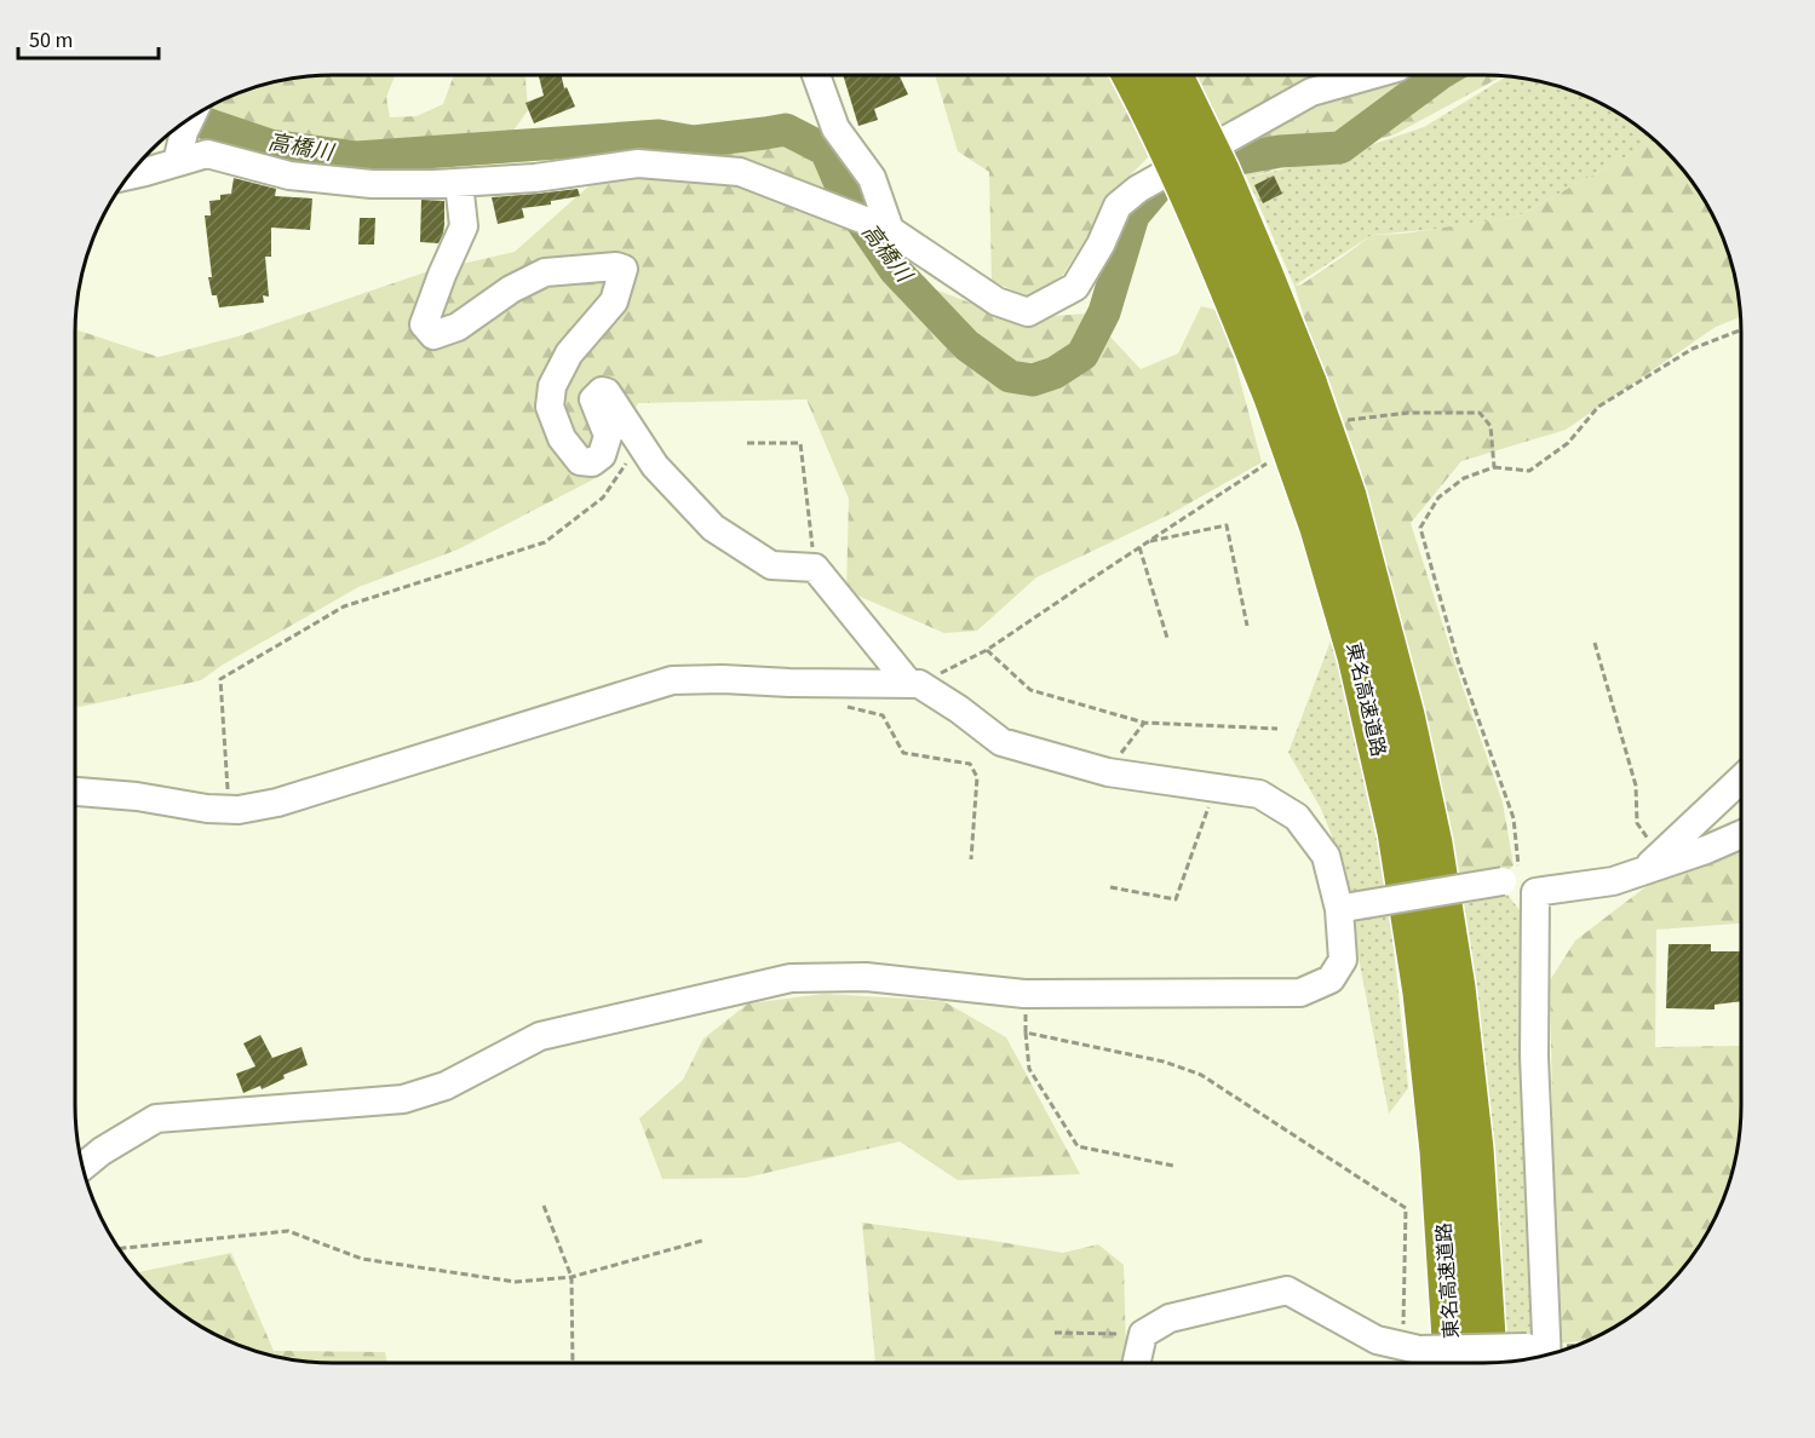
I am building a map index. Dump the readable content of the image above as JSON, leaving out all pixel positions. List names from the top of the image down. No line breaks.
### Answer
{"streets":{"highway":["東名高速道路"]},"water":["高橋川"],"scale_bar":"50 m"}
